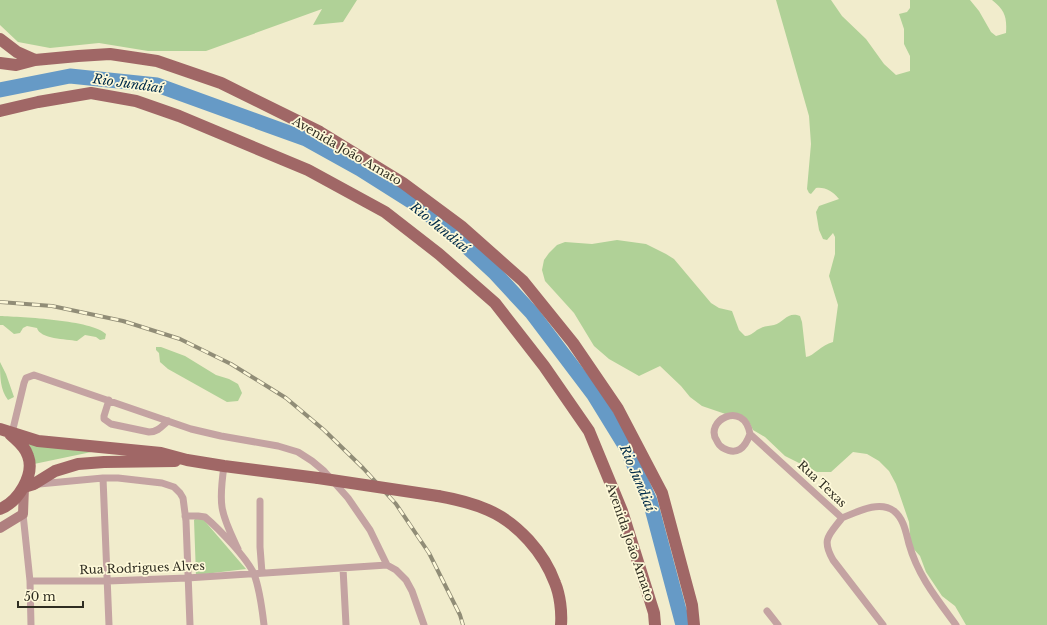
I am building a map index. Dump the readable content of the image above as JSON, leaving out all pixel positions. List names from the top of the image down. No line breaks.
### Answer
{"streets":{"main road":["Avenida João Amato"],"street":["Rua Texas","Rua Rodrigues Alves"]},"water":["Rio Jundiaí"],"scale_bar":"50 m"}
